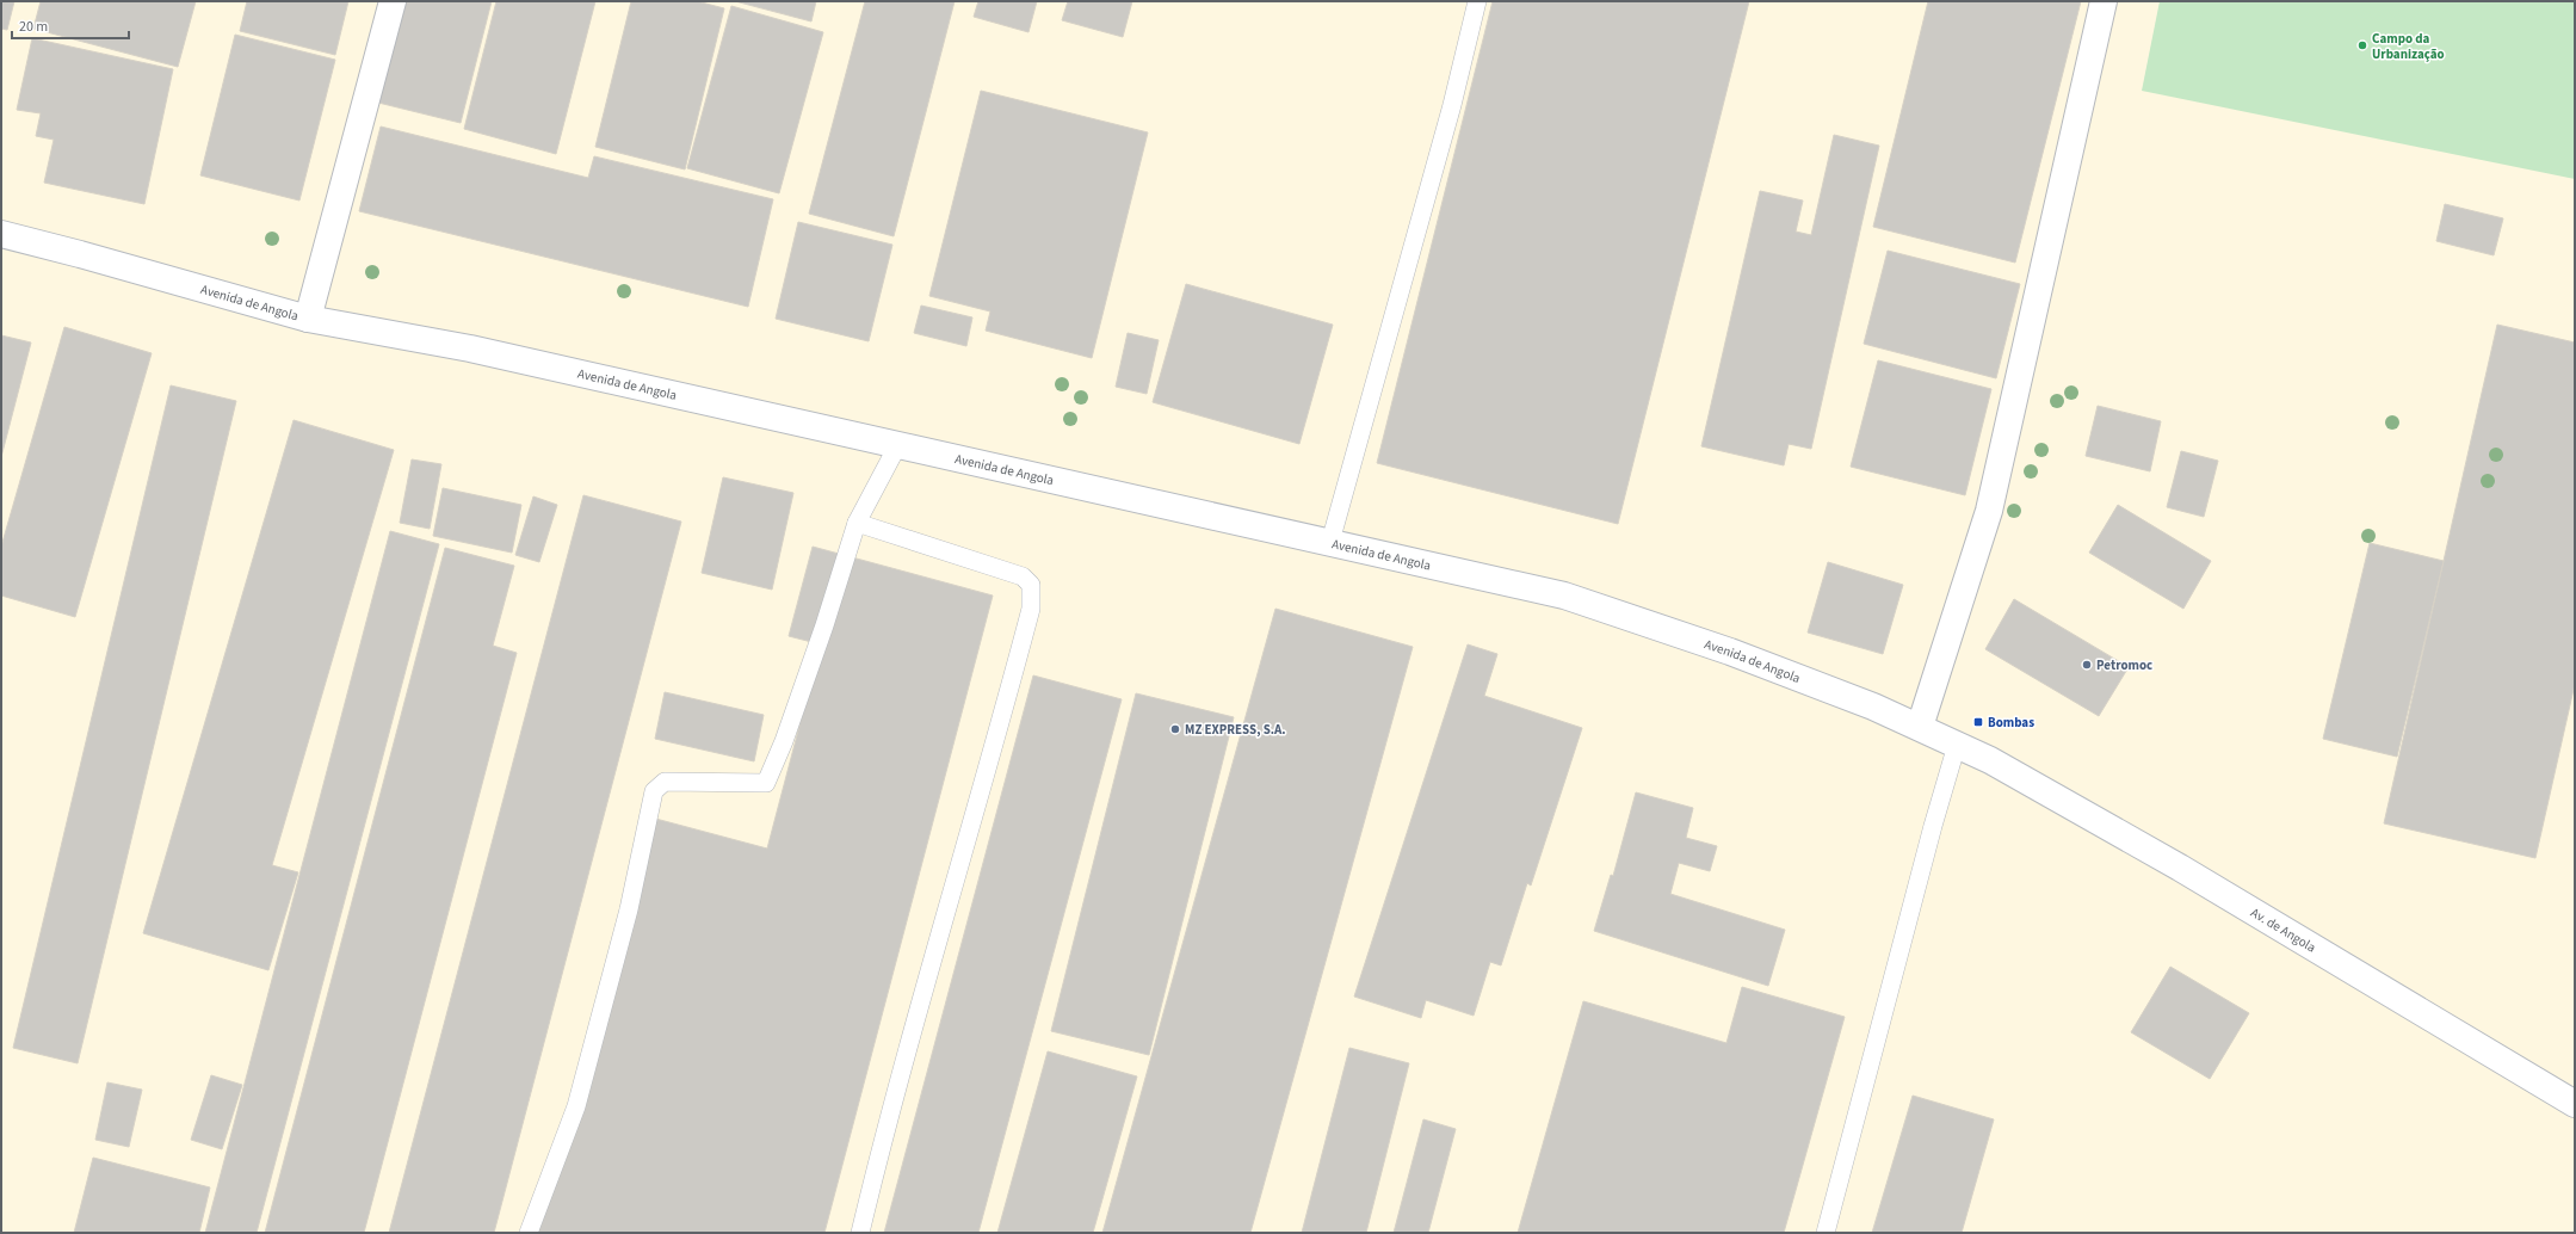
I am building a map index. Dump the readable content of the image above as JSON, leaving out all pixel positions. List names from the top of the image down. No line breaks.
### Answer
{"streets":{"main road":["Avenida de Angola","Av. de Angola"]},"crossings":[["Avenida de Angola","Av. de Angola"]],"places":{"other":["Campo da Urbanização","Petromoc","MZ EXPRESS, S.A."],"transit":["Bombas"]},"scale_bar":"20 m"}
